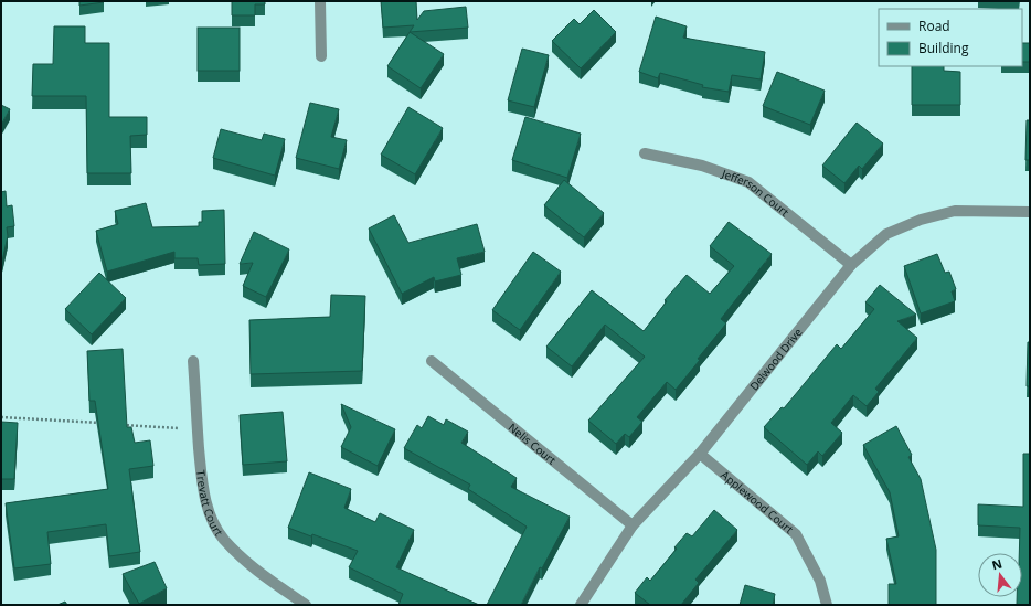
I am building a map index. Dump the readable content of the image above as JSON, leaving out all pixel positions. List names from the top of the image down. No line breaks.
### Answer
{"streets":{"street":["Jefferson Court","Delwood Drive","Nelis Court","Trevatt Court","Applewood Court"]},"crossings":[["Jefferson Court","Delwood Drive"],["Delwood Drive","Nelis Court"],["Delwood Drive","Applewood Court"]],"legend":["Road","Building"],"north":"top"}
